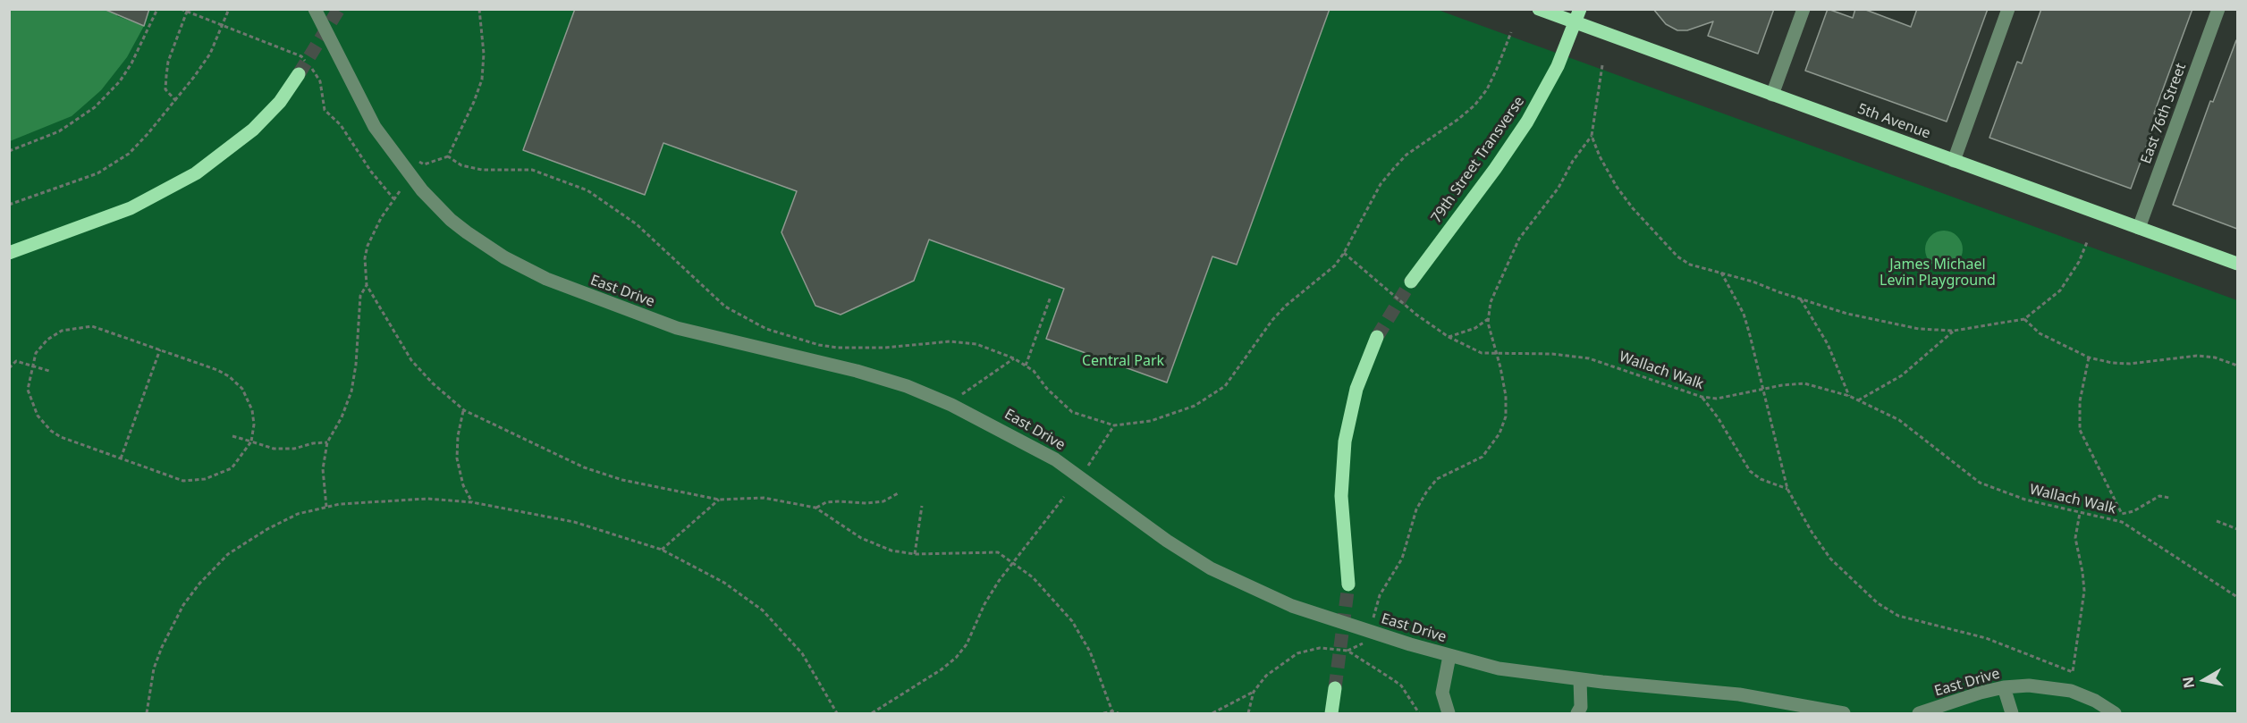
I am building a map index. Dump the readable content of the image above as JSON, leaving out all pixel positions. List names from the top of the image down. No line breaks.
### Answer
{"streets":{"main road":["5th Avenue","79th Street Transverse"],"street":["East 76th Street","East Drive"],"path":["Wallach Walk"]},"crossings":[["East 76th Street","5th Avenue"],["5th Avenue","79th Street Transverse"]],"parks":["James Michael Levin Playground","Central Park"],"north":"left"}
